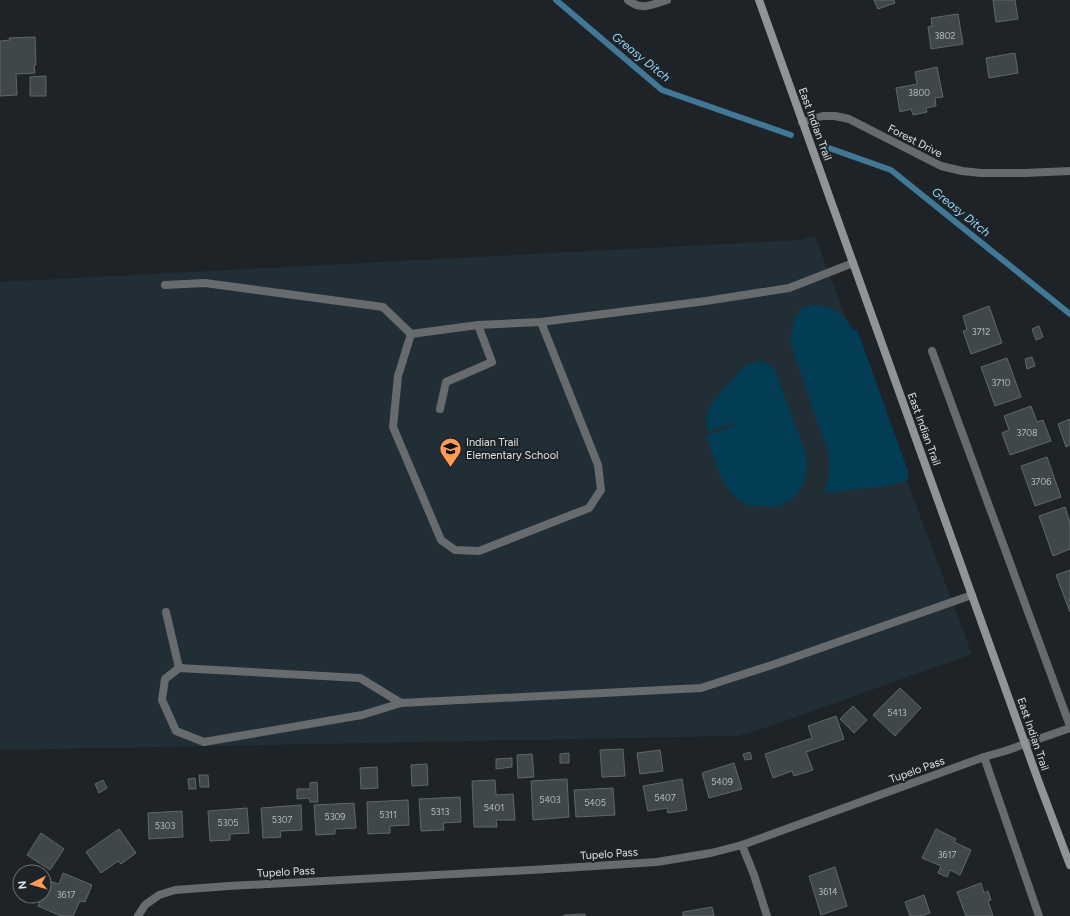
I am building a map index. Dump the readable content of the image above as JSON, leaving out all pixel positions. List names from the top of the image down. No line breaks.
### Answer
{"streets":{"main road":["East Indian Trail"],"street":["Forest Drive","Tupelo Pass"]},"crossings":[["East Indian Trail","Forest Drive"],["East Indian Trail","Tupelo Pass"]],"water":["Greasy Ditch"],"places":{"school or university":["Indian Trail Elementary School"]},"house_numbers":["3802","3800","3712","3710","3708","3706","5413","5409","5407","5403","5405","5401","5313","5311","5309","5307","5305","5303","3617","3614","3617"],"north":"left"}
